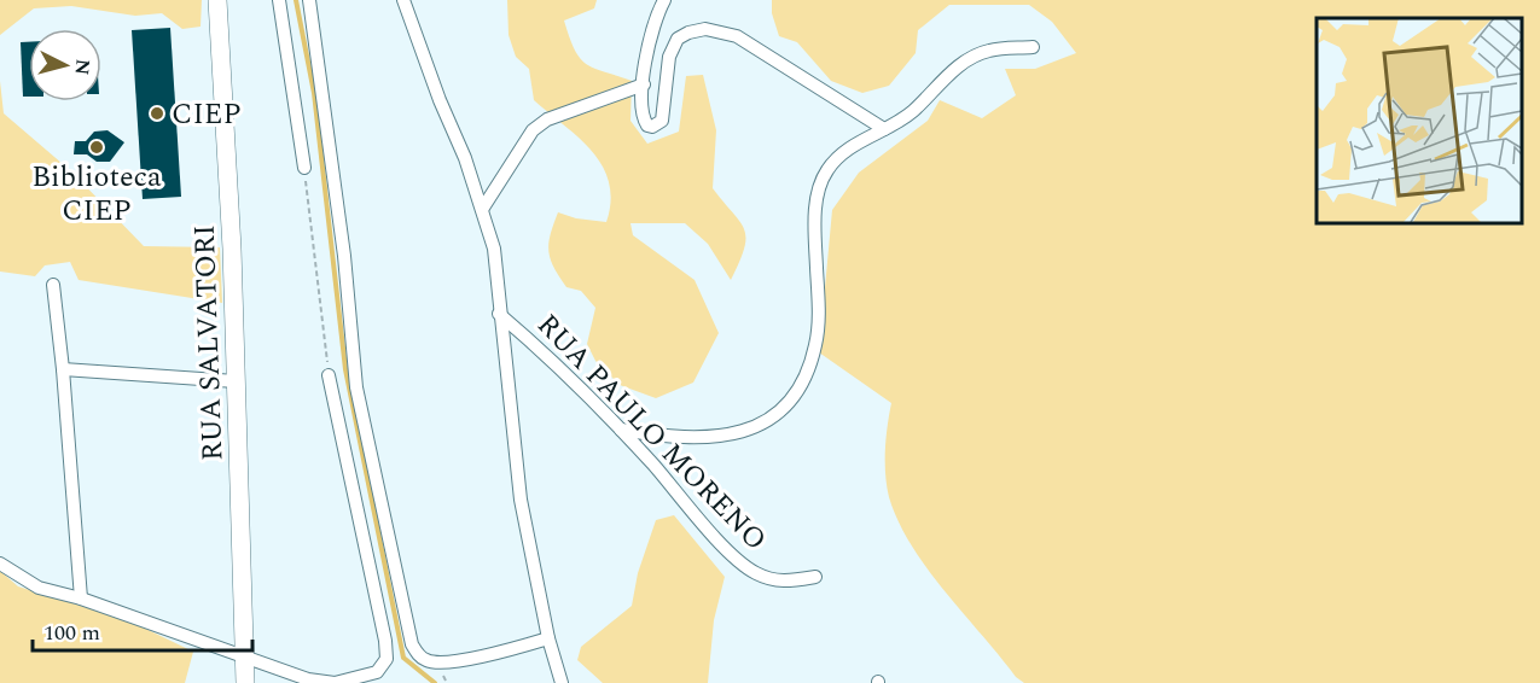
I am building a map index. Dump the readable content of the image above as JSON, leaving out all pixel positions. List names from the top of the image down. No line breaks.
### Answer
{"streets":{"street":["RUA SALVATORI","RUA PAULO MORENO"]},"places":["CIEP","Biblioteca CIEP"],"scale_bar":"100 m","north":"right"}
